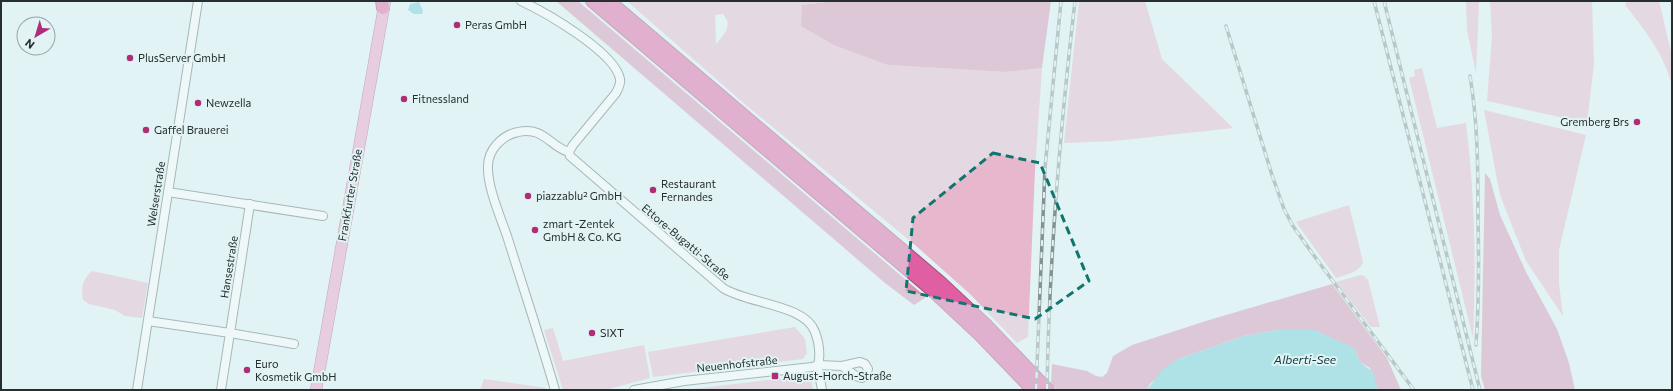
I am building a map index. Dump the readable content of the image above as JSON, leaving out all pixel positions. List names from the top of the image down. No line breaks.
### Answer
{"streets":{"main road":["Frankfurter Straße"],"street":["Welserstraße","Ettore-Bugatti-Straße","Hansestraße","Neuenhofstraße"]},"crossings":[["Ettore-Bugatti-Straße","Neuenhofstraße"]],"water":["Alberti-See"],"places":{"other":["Peras GmbH","PlusServer GmbH","Fitnessland","Newzella","Gremberg Brs","Gaffel Brauerei","Restaurant Fernandes","piazzablu² GmbH","zmart -Zentek GmbH & Co. KG","SIXT","Euro Kosmetik GmbH"],"transit":["August-Horch-Straße"]},"north":"bottom left"}
